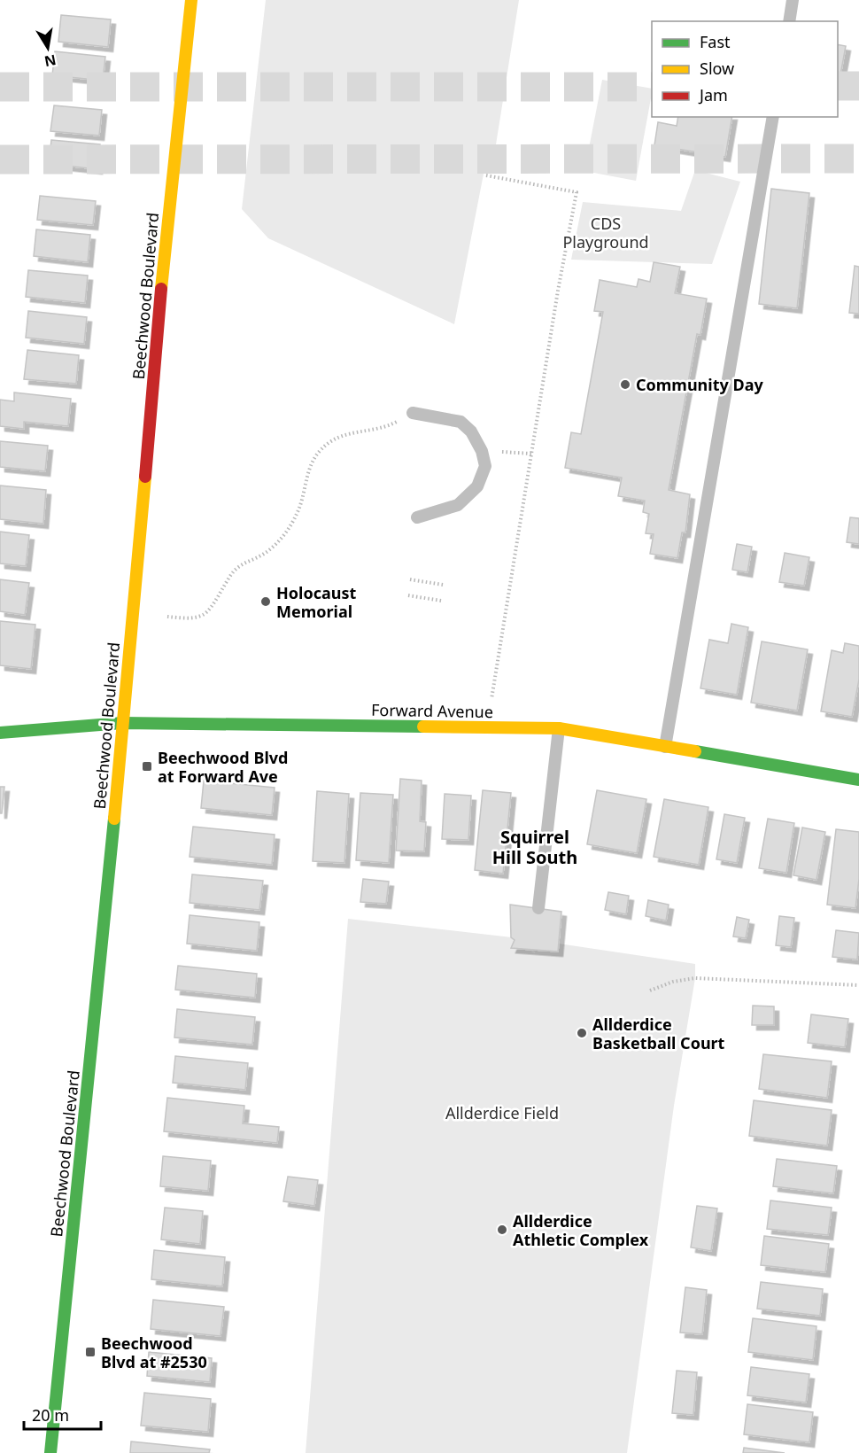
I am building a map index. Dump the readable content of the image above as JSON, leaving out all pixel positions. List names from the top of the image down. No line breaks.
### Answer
{"streets":{"street":["Beechwood Boulevard","Forward Avenue"]},"crossings":[["Beechwood Boulevard","Forward Avenue"]],"districts":["Squirrel Hill South"],"parks":["CDS Playground","Allderdice Field"],"places":{"other":["Community Day","Holocaust Memorial","Allderdice Basketball Court","Allderdice Athletic Complex"],"transit":["Beechwood Blvd at Forward Ave","Beechwood Blvd at #2530"]},"legend":["Fast","Slow","Jam"],"scale_bar":"20 m","north":"bottom"}
